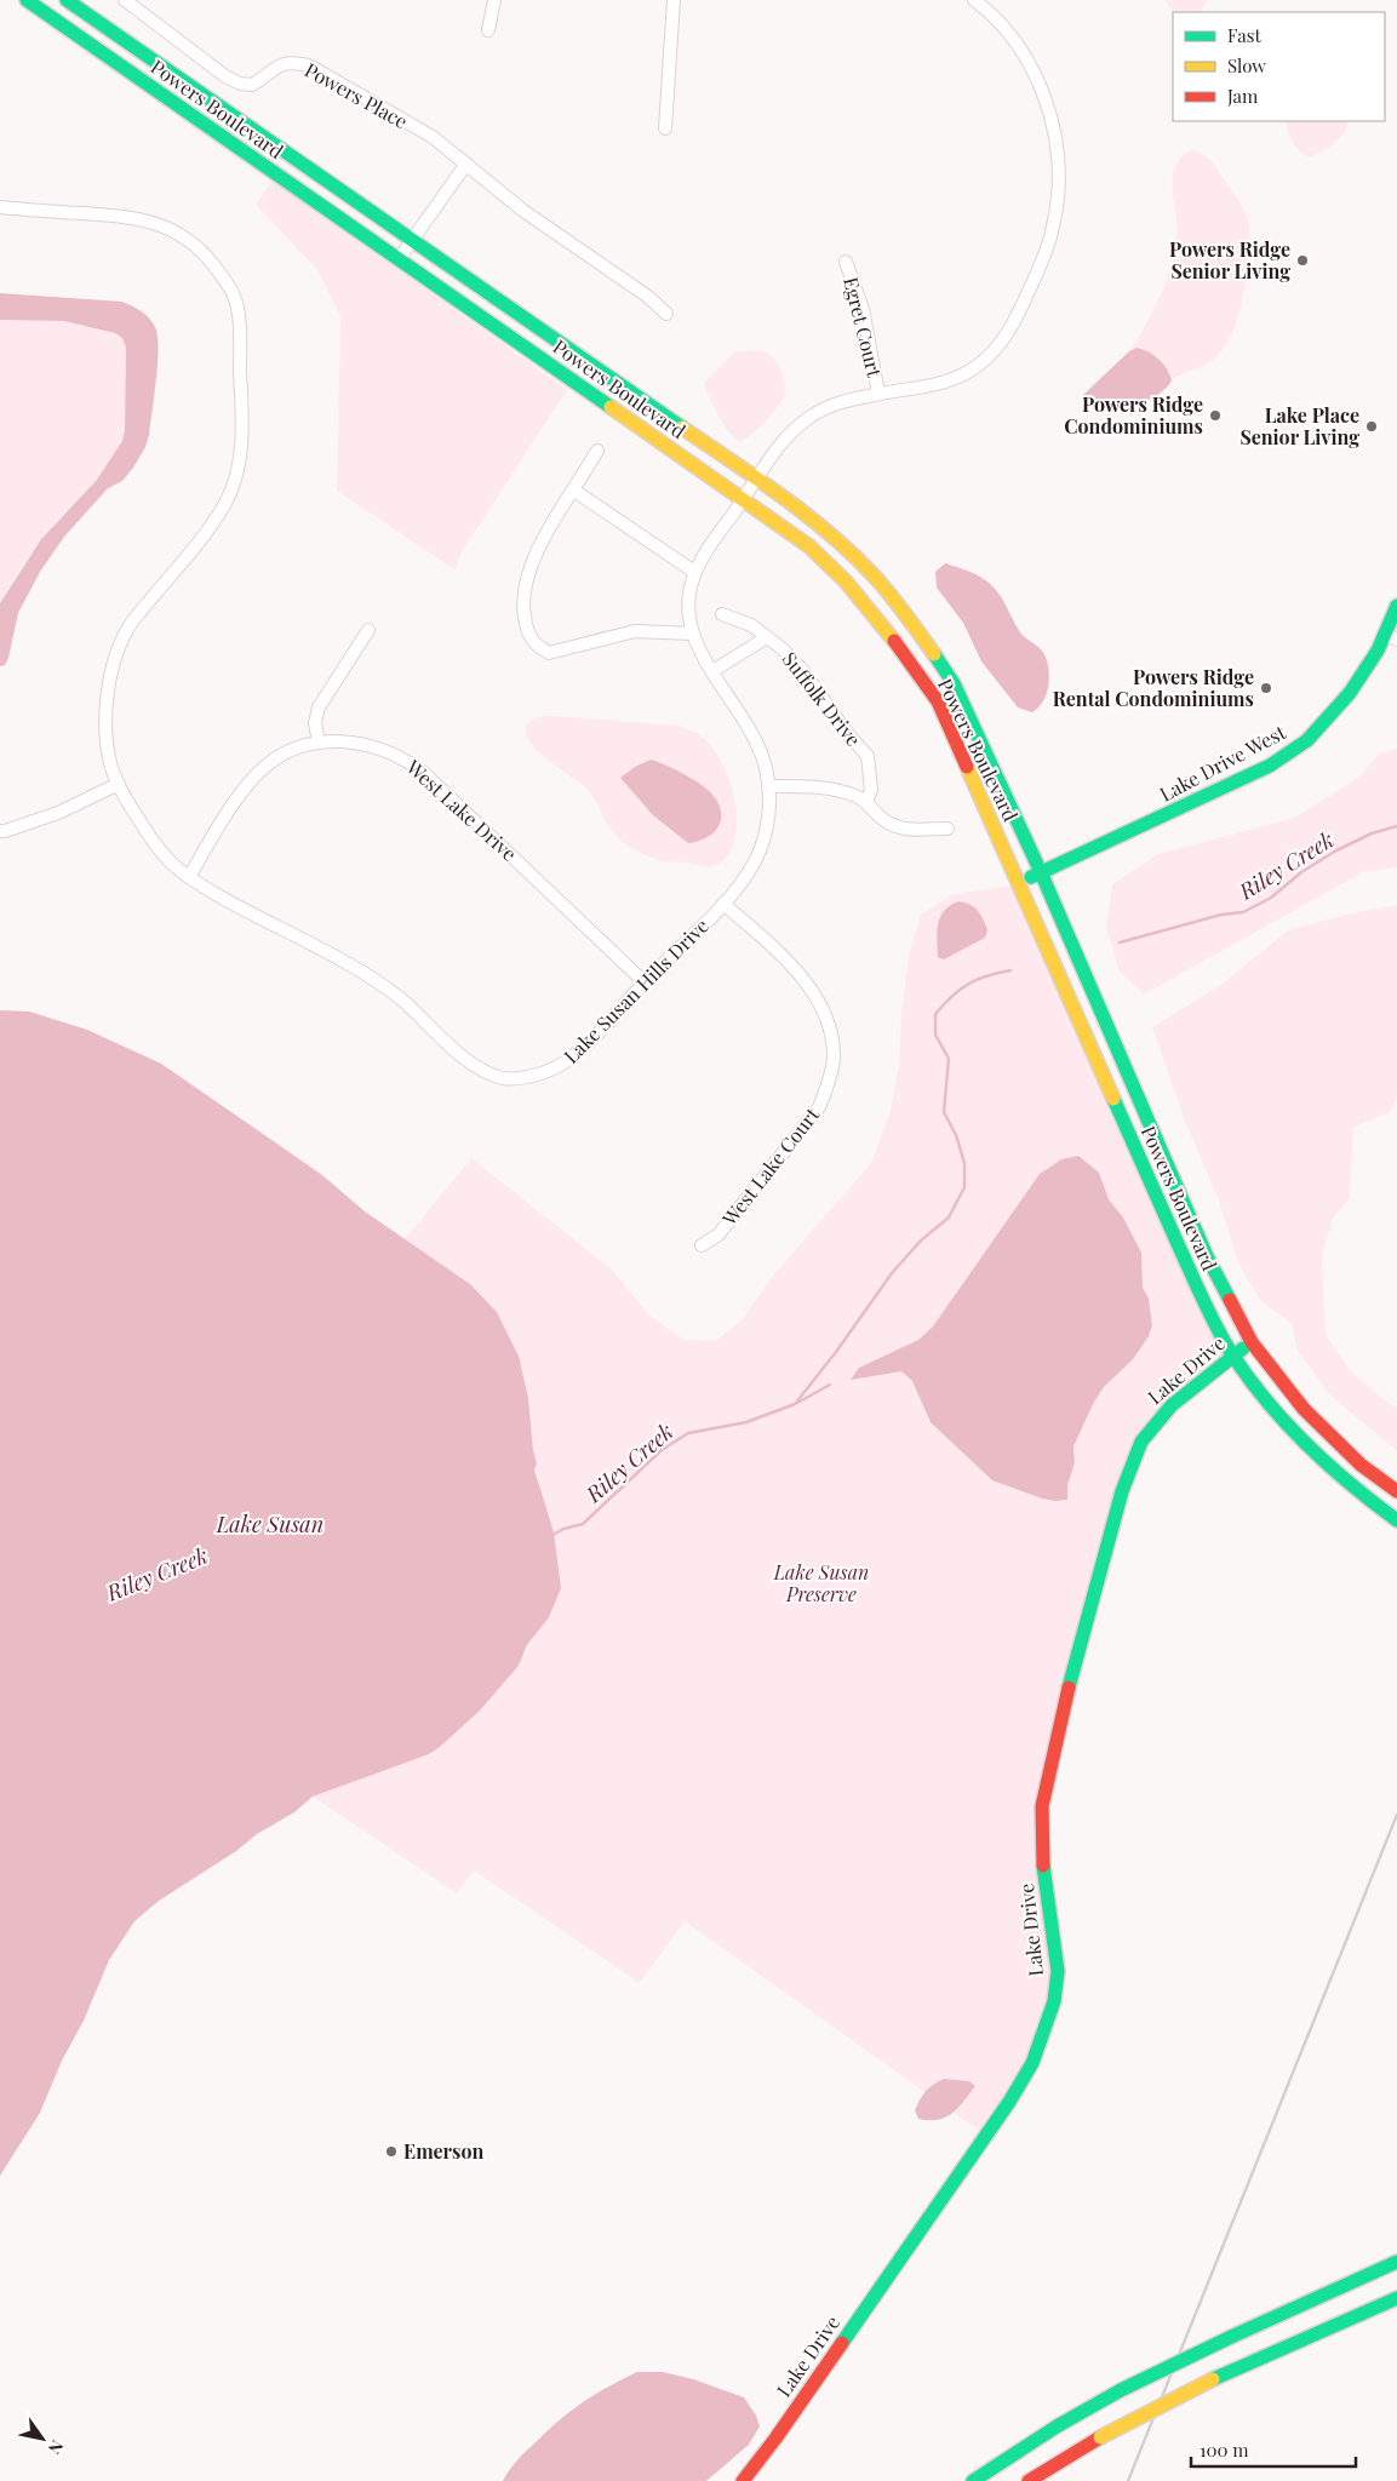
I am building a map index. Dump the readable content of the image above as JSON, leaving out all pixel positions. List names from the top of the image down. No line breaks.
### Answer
{"streets":{"main road":["Powers Boulevard","Lake Drive West","Lake Drive"],"street":["Powers Place","Egret Court","Suffolk Drive","West Lake Drive","Lake Susan Hills Drive","West Lake Court"]},"crossings":[["Powers Boulevard","Lake Drive West"],["Powers Boulevard","Lake Susan Hills Drive"],["Powers Boulevard","Lake Drive"],["Egret Court","Lake Susan Hills Drive"],["Suffolk Drive","Lake Susan Hills Drive"],["West Lake Drive","Lake Susan Hills Drive"],["Lake Susan Hills Drive","West Lake Court"]],"water":["Riley Creek","Lake Susan"],"parks":["Lake Susan Preserve"],"places":["Powers Ridge Senior Living","Powers Ridge Condominiums","Lake Place Senior Living","Powers Ridge Rental Condominiums","Emerson"],"legend":["Fast","Slow","Jam"],"scale_bar":"100 m","north":"bottom right"}
